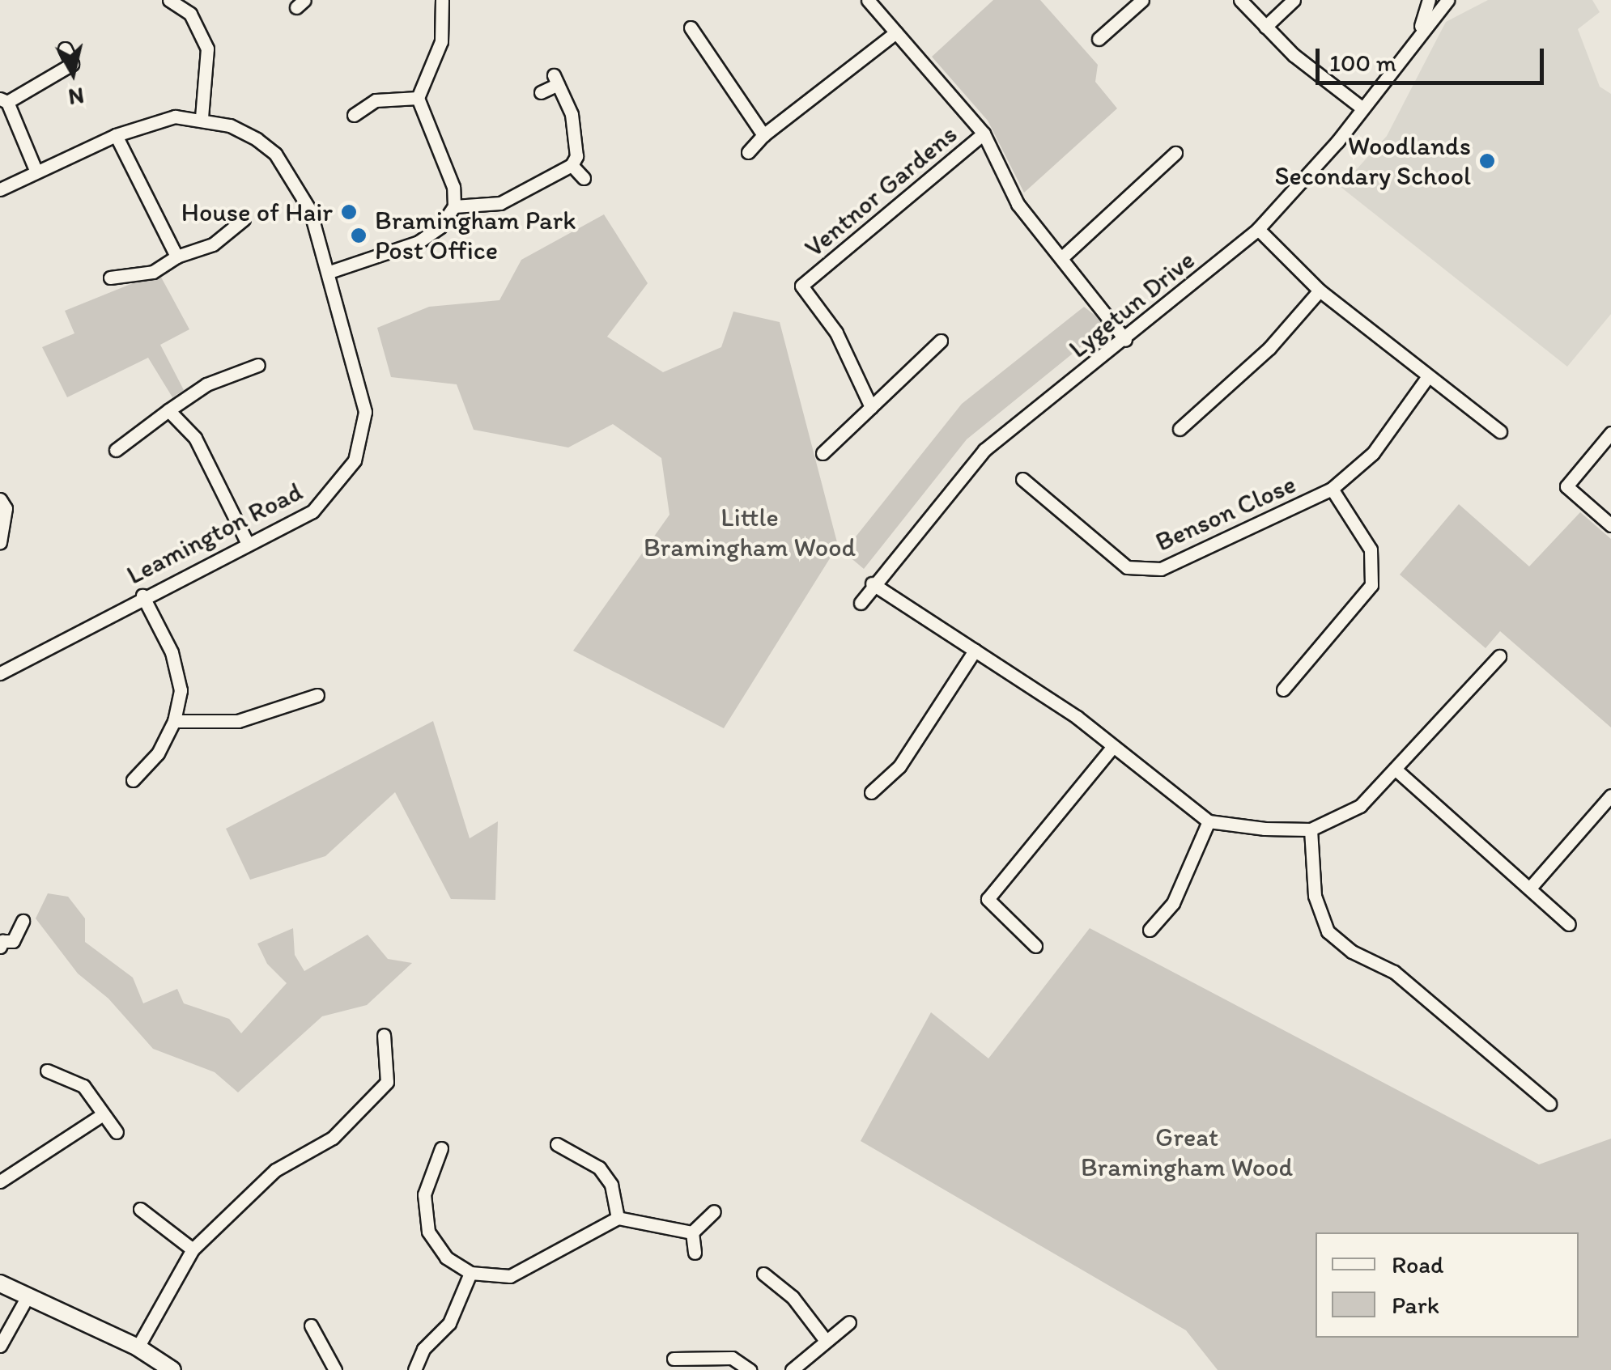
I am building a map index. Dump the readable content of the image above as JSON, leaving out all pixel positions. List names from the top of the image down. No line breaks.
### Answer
{"streets":{"street":["Ventnor Gardens","Lygetun Drive","Benson Close","Leamington Road"]},"crossings":[["Ventnor Gardens","Lygetun Drive"]],"parks":["Little Bramingham Wood","Great Bramingham Wood"],"places":["Woodlands Secondary School","House of Hair","Bramingham Park Post Office"],"legend":["Road","Park"],"scale_bar":"100 m","north":"bottom"}
